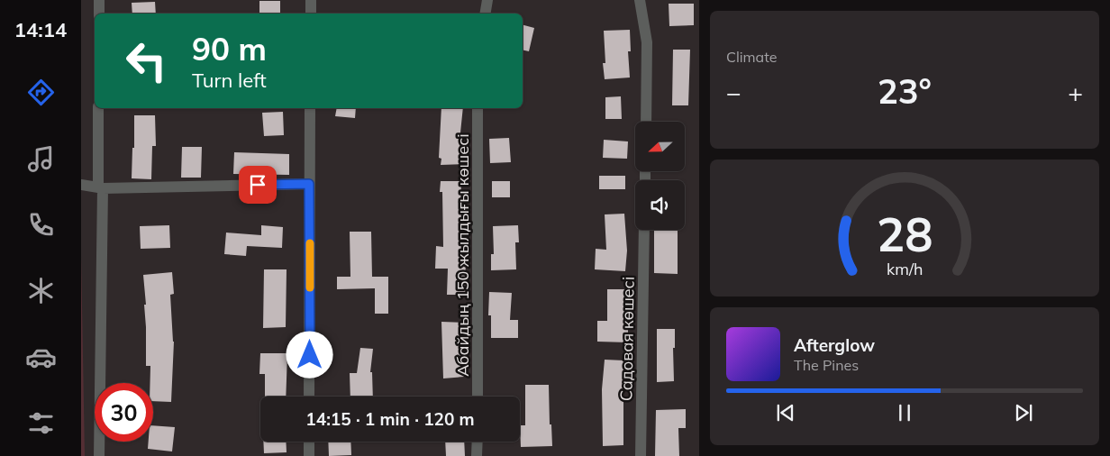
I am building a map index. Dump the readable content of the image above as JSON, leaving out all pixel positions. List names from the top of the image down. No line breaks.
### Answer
{"streets":{"street":["Абайдың 150 жылдығы көшесі","Садовая көшесі"]},"north":"left","page":{"tabs":"14:14","tile":"Climate","turn":["90 m","Turn left"],"heat":["−","23°","+"],"song":["Afterglow","The Pines"],"limit":"30","trip":"14:15 · 1 min · 120 m","gauge":["28","km/h"]}}
